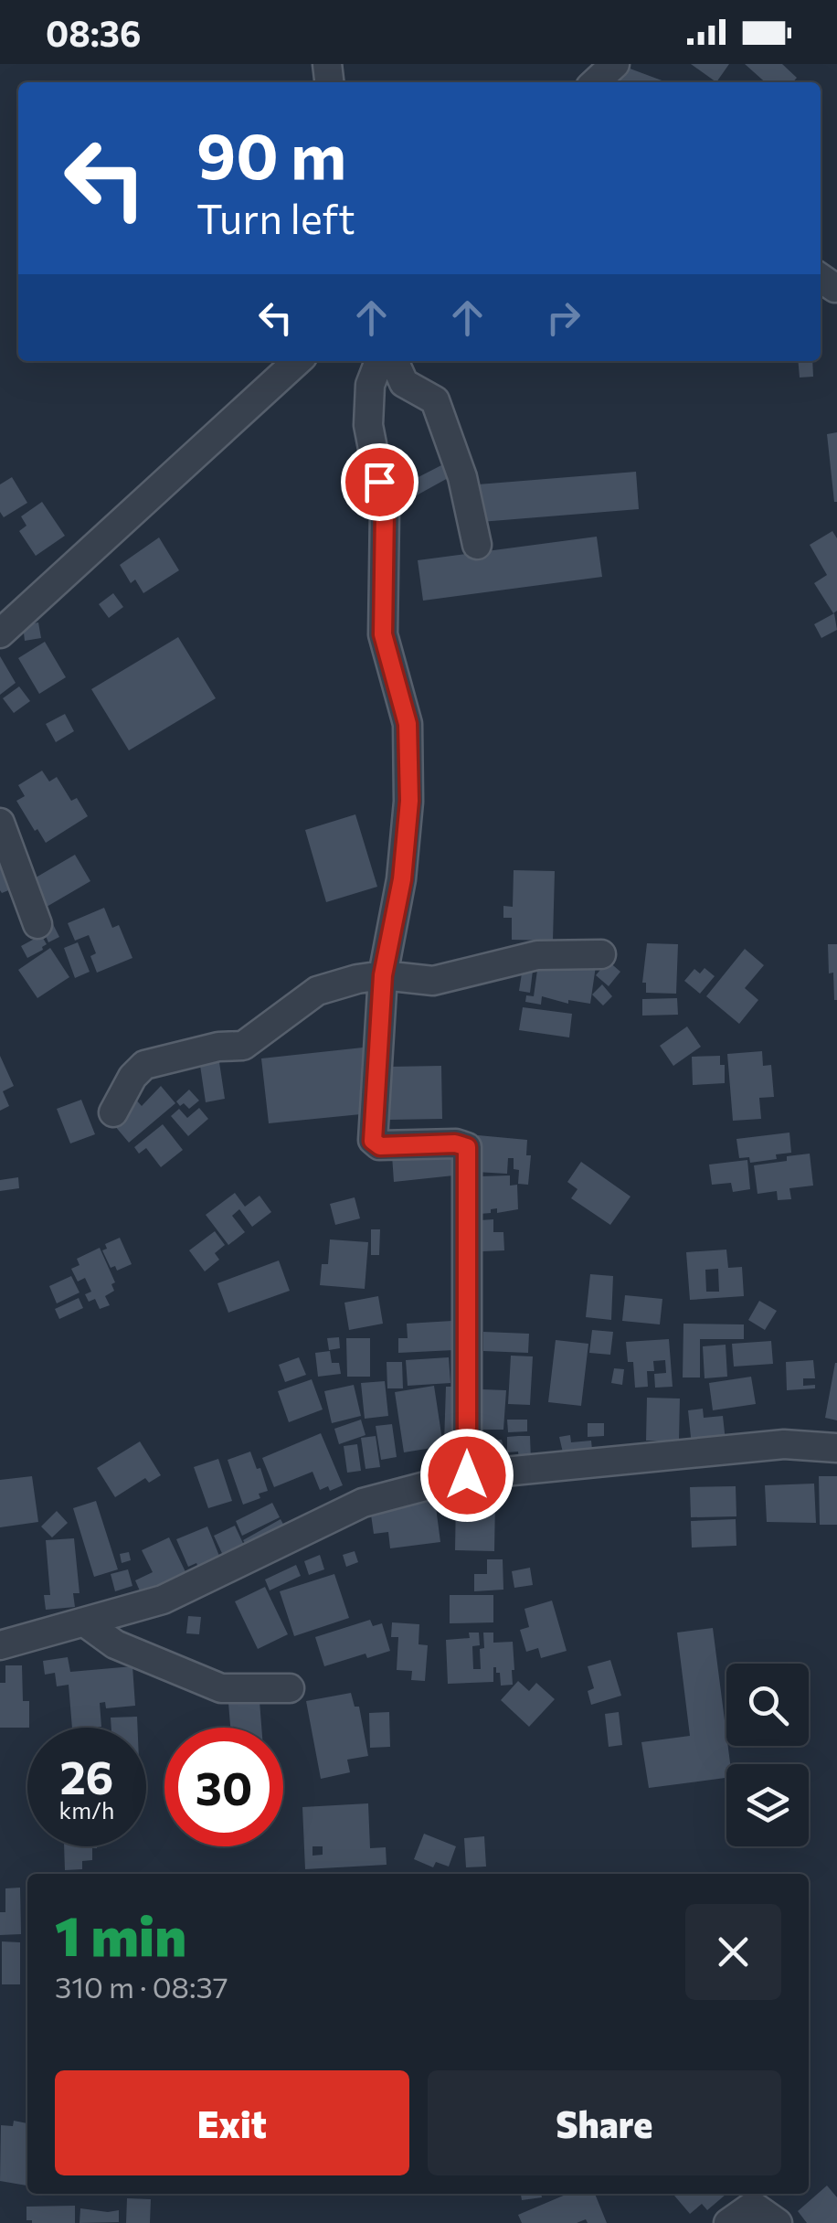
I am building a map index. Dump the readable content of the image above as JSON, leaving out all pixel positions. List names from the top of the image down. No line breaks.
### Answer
{"page":{"status":"08:36","turn":["90 m","Turn left"],"speed":"26 km/h","limit":"30","heading":["1 min","310 m · 08:37"],"buttons":["Exit","Share"]}}
